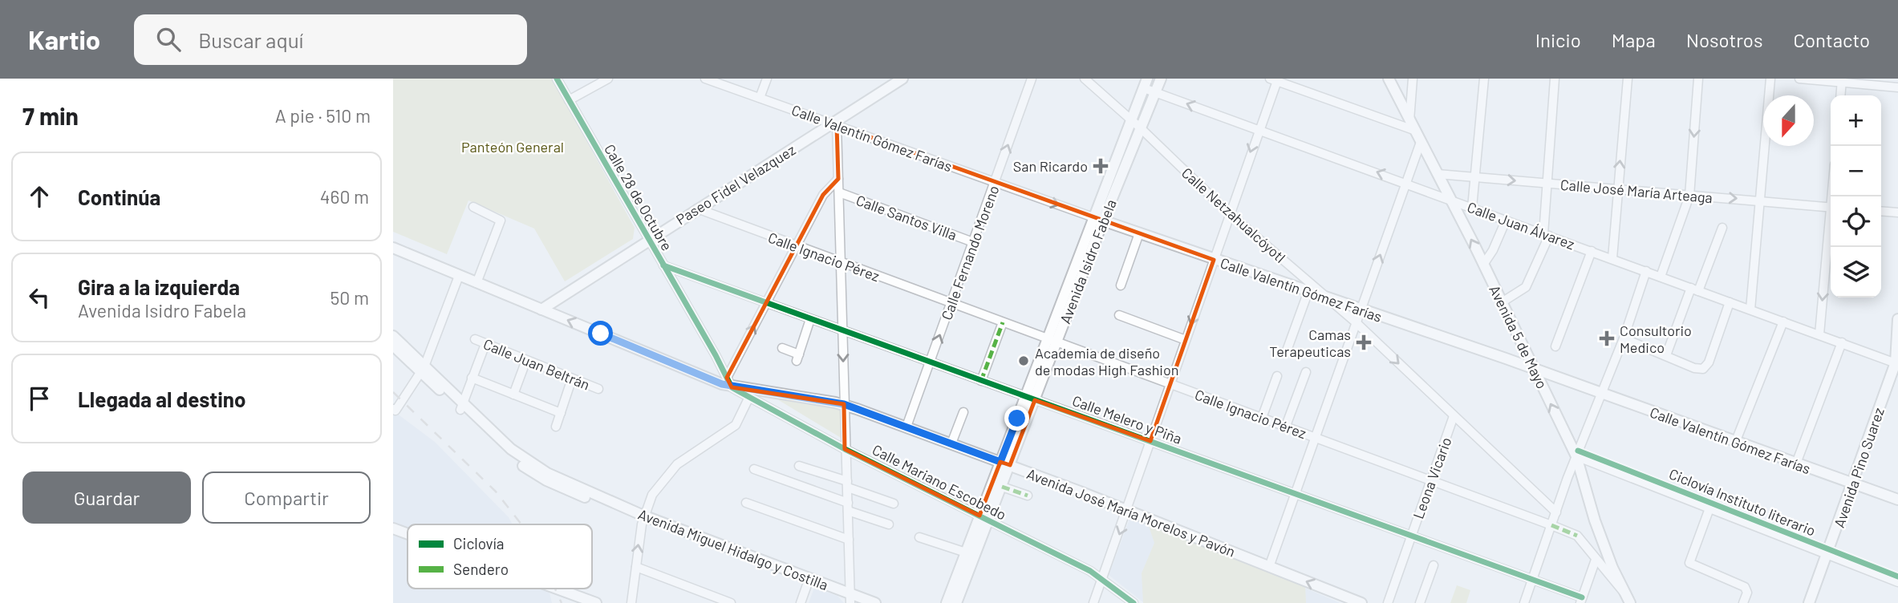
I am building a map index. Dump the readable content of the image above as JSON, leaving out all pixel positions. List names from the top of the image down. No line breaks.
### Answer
{"streets":{"main road":["Calle Valentín Gómez Farías","Paseo Fidel Velazquez","Avenida Isidro Fabela","Avenida 5 de Mayo","Avenida Pino Suarez","Avenida José María Morelos y Pavón","Avenida Miguel Hidalgo y Costilla"],"street":["Calle José María Arteaga","Calle 28 de Octubre","Calle Netzahualcóyotl","Calle Santos Villa","Calle Juan Álvarez","Calle Fernando Moreno","Calle Ignacio Pérez","Calle Juan Beltrán","Calle Melero y Piña","Leona Vicario","Calle Mariano Escobedo"],"cycle path":["Ciclovía Instituto literario"]},"crossings":[["Calle Valentín Gómez Farías","Paseo Fidel Velazquez"],["Calle Valentín Gómez Farías","Calle Netzahualcóyotl"],["Calle Valentín Gómez Farías","Calle Fernando Moreno"],["Calle Valentín Gómez Farías","Avenida Isidro Fabela"],["Calle Valentín Gómez Farías","Avenida 5 de Mayo"],["Calle Valentín Gómez Farías","Avenida Pino Suarez"],["Paseo Fidel Velazquez","Calle 28 de Octubre"],["Paseo Fidel Velazquez","Calle Ignacio Pérez"],["Paseo Fidel Velazquez","Avenida José María Morelos y Pavón"],["Calle José María Arteaga","Avenida 5 de Mayo"],["Calle 28 de Octubre","Calle Melero y Piña"],["Calle 28 de Octubre","Calle Mariano Escobedo"],["Calle 28 de Octubre","Avenida José María Morelos y Pavón"],["Calle Netzahualcóyotl","Avenida Isidro Fabela"],["Calle Netzahualcóyotl","Leona Vicario"],["Calle Santos Villa","Calle Fernando Moreno"],["Calle Juan Álvarez","Avenida Isidro Fabela"],["Calle Juan Álvarez","Avenida 5 de Mayo"],["Calle Juan Álvarez","Avenida Pino Suarez"],["Calle Fernando Moreno","Calle Ignacio Pérez"],["Calle Fernando Moreno","Calle Melero y Piña"],["Calle Fernando Moreno","Avenida José María Morelos y Pavón"],["Calle Ignacio Pérez","Avenida Isidro Fabela"],["Calle Ignacio Pérez","Leona Vicario"],["Avenida Isidro Fabela","Calle Melero y Piña"],["Avenida Isidro Fabela","Calle Mariano Escobedo"],["Avenida Isidro Fabela","Avenida José María Morelos y Pavón"],["Calle Melero y Piña","Leona Vicario"],["Calle Mariano Escobedo","Avenida José María Morelos y Pavón"]],"one_way":["Calle José María Arteaga"],"parks":["Panteón General"],"places":{"health":["San Ricardo","Consultorio Medico","Camas Terapeuticas"],"other":["Academia de diseño de modas High Fashion"]},"legend":["Ciclovía","Sendero"],"north":"bottom","page":{"header":"Kartio","search":"Buscar aquí","nav":["Inicio","Mapa","Nosotros","Contacto"],"heading":["7 min","A pie · 510 m"],"map_buttons":["+","−"],"list":[["Continúa","460 m"],["Gira a la izquierda","Avenida Isidro Fabela","50 m"],"Llegada al destino"],"buttons":["Guardar","Compartir"]}}
